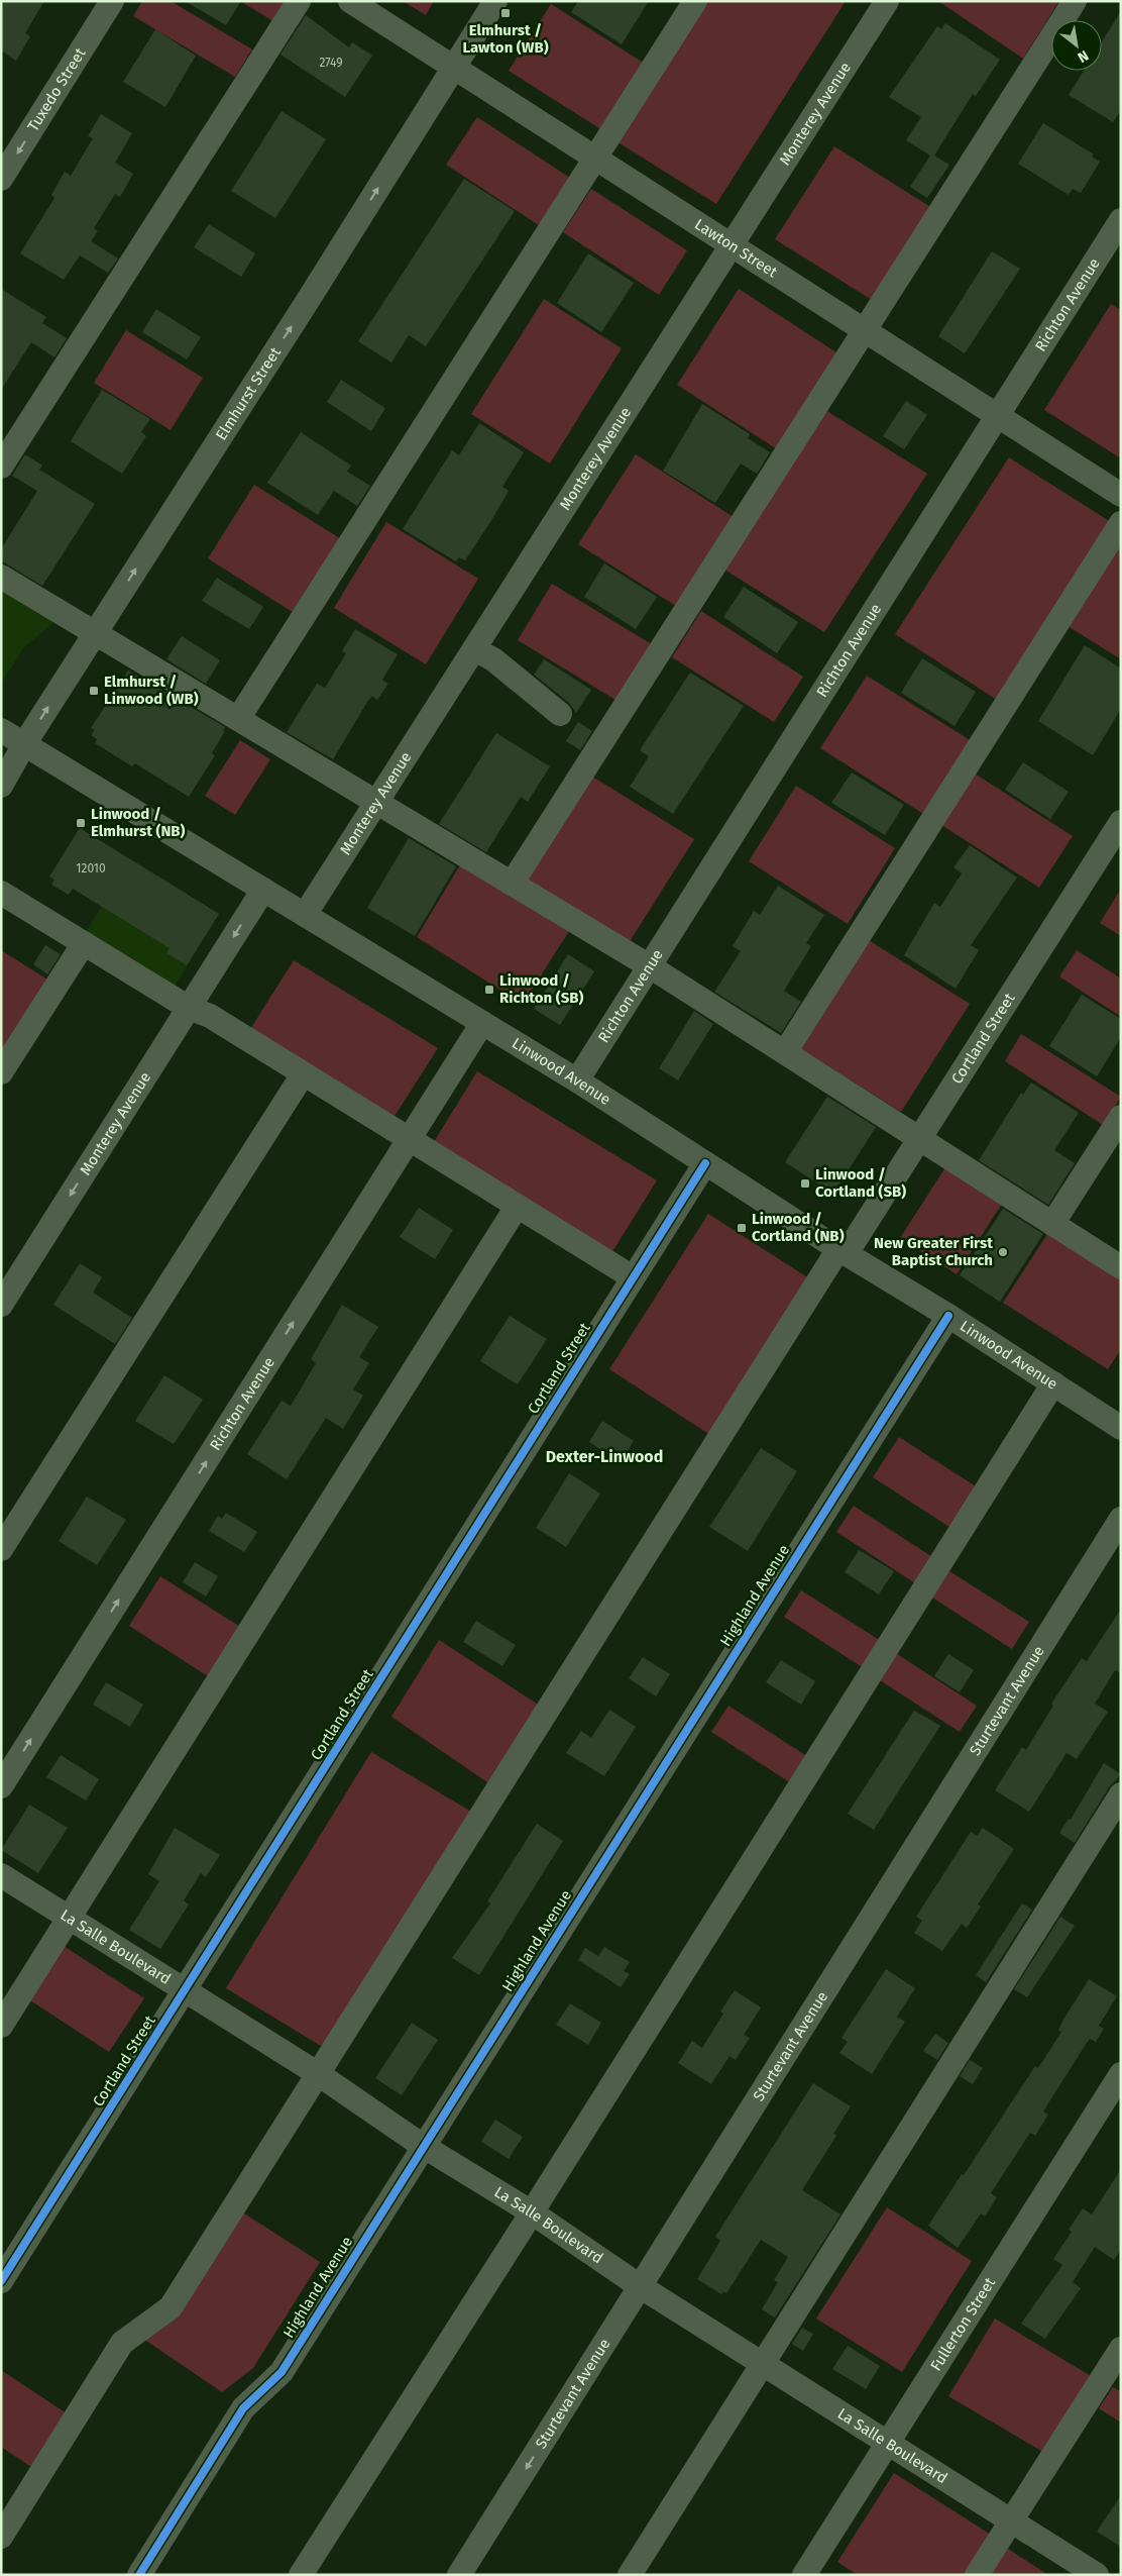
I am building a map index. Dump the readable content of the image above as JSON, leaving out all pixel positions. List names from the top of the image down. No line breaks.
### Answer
{"streets":{"street":["Tuxedo Street","Monterey Avenue","Lawton Street","Richton Avenue","Elmhurst Street","Cortland Street","Linwood Avenue","Highland Avenue","Sturtevant Avenue","La Salle Boulevard","Fullerton Street"]},"crossings":[["Monterey Avenue","Lawton Street"],["Monterey Avenue","Linwood Avenue"],["Lawton Street","Richton Avenue"],["Lawton Street","Elmhurst Street"],["Richton Avenue","Linwood Avenue"],["Elmhurst Street","Linwood Avenue"],["Cortland Street","Linwood Avenue"],["Cortland Street","La Salle Boulevard"],["Linwood Avenue","Highland Avenue"],["Highland Avenue","La Salle Boulevard"],["Sturtevant Avenue","La Salle Boulevard"],["La Salle Boulevard","Fullerton Street"]],"districts":["Dexter-Linwood"],"places":{"transit":["Elmhurst / Lawton (WB)","Elmhurst / Linwood (WB)","Linwood / Elmhurst (NB)","Linwood / Richton (SB)","Linwood / Cortland (SB)","Linwood / Cortland (NB)"],"other":["New Greater First Baptist Church"]},"house_numbers":["2749","12010"],"north":"bottom right"}
